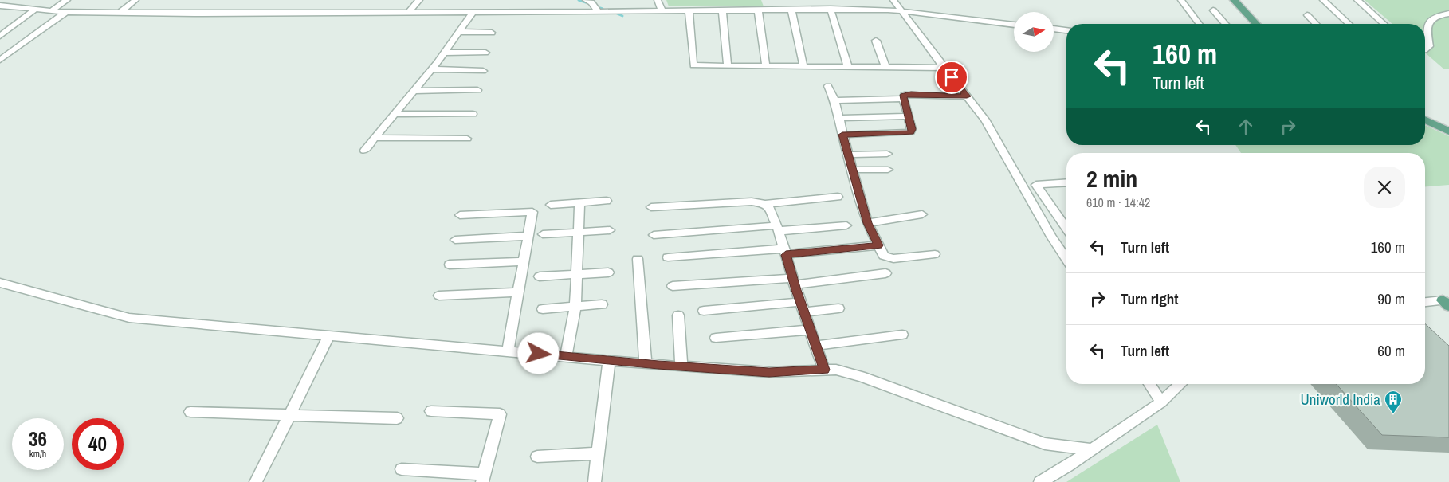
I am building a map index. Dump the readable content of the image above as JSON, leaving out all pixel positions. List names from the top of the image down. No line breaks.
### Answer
{"places":{"building":["Uniworld India"]},"north":"right","page":{"turn":["160 m","Turn left"],"heading":["2 min","610 m · 14:42"],"list":[{"name":"Turn left","value":"160 m"},{"name":"Turn right","value":"90 m"},{"name":"Turn left","value":"60 m"}],"speed":"36 km/h","limit":"40"}}
